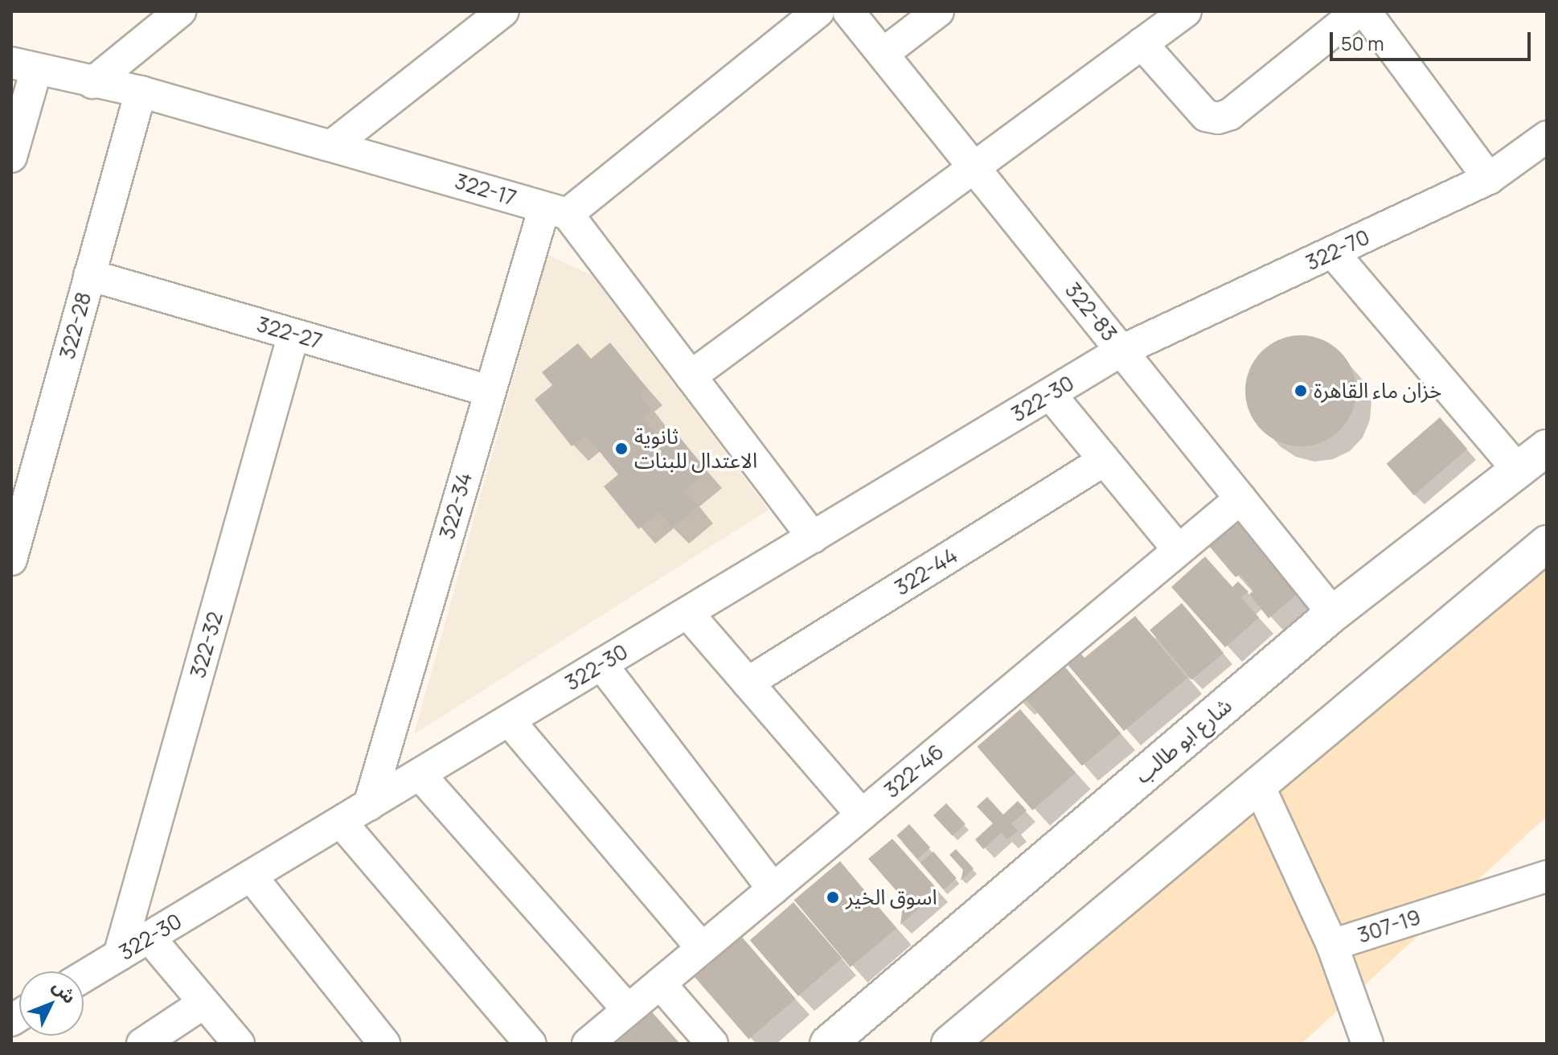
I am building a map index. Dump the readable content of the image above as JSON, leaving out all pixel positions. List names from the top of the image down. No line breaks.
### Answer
{"streets":{"main road":["شارع ابو طالب"],"street":["322-17","322-70","322-83","322-28","322-27","322-30","322-34","322-44","322-32","322-46","307-19"]},"crossings":[["322-17","322-28"],["322-17","322-34"],["322-70","322-83"],["322-70","322-30"],["322-83","322-30"],["322-83","شارع ابو طالب"],["322-83","322-46"],["322-28","322-27"],["322-27","322-34"],["322-27","322-32"],["322-30","322-34"],["322-30","322-32"]],"places":["خزان ماء القاهرة","ثانوية الاعتدال للبنات","اسوق الخير"],"scale_bar":"50 m","north":"top right"}
